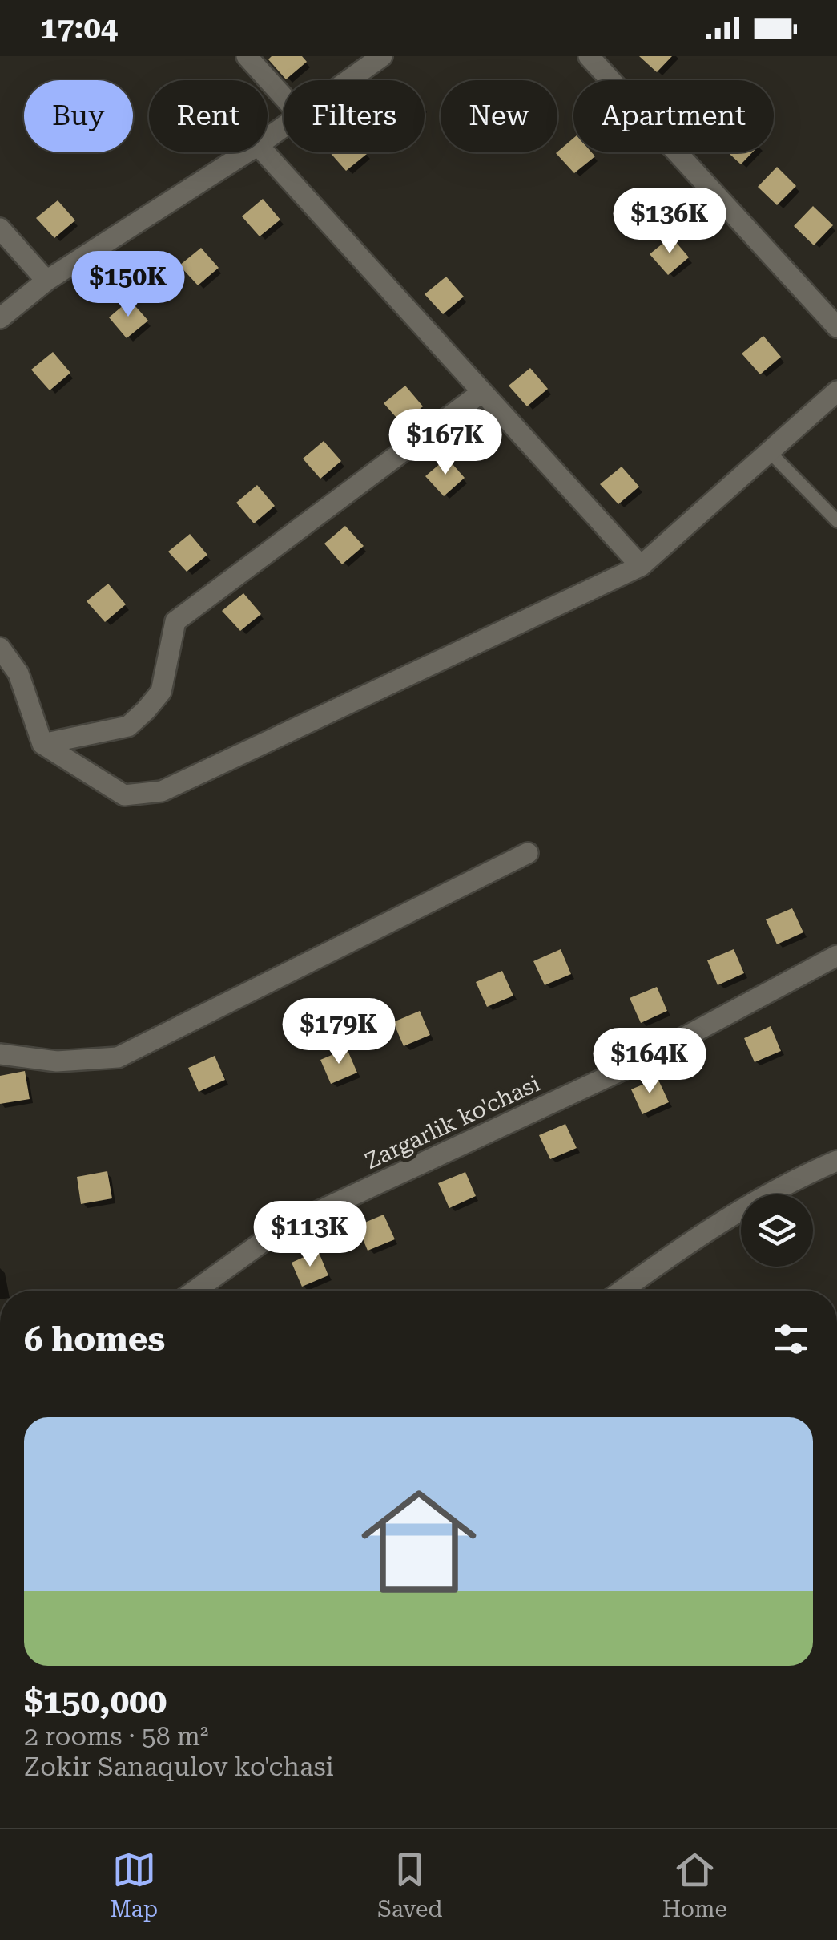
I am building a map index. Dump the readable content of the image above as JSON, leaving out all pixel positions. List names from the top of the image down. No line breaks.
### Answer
{"streets":{"street":["Zargarlik ko'chasi"]},"page":{"status":"17:04","chip":["Buy","Rent","Filters","New","Apartment"],"price":["$136K","$150K","$167K","$179K","$164K","$113K"],"heading":"6 homes","list":[{"name":"$150,000","note":"2 rooms · 58 m² · Zokir Sanaqulov ko'chasi"}],"tabs":["Map","Saved","Home"]}}
